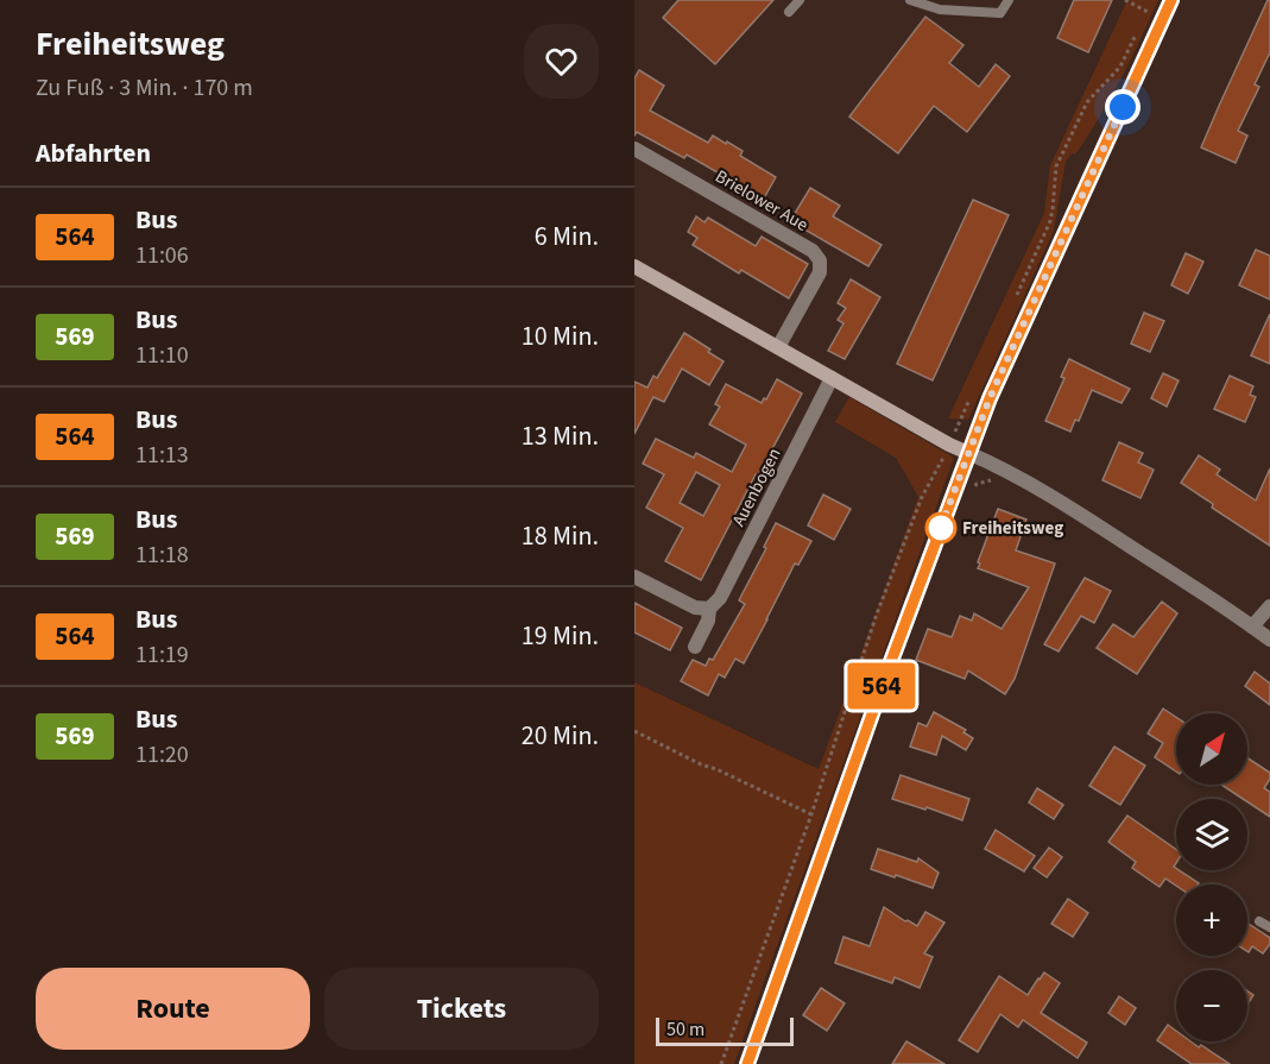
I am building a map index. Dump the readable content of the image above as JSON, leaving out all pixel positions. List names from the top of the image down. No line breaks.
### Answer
{"streets":{"street":["Brielower Aue","Auenbogen"]},"places":["Freiheitsweg"],"lines":["bus line 564"],"scale_bar":"50 m","north":"top right","page":{"heading":[["Freiheitsweg","Zu Fuß · 3 Min. · 170 m"],"Abfahrten"],"on_map":"564","list":[{"mark":"564","name":"Bus","note":"11:06","value":"6 Min."},{"mark":"569","name":"Bus","note":"11:10","value":"10 Min."},{"mark":"564","name":"Bus","note":"11:13","value":"13 Min."},{"mark":"569","name":"Bus","note":"11:18","value":"18 Min."},{"mark":"564","name":"Bus","note":"11:19","value":"19 Min."},{"mark":"569","name":"Bus","note":"11:20","value":"20 Min."}],"map_buttons":["+","−"],"buttons":["Route","Tickets"],"scale":"50 m"}}
